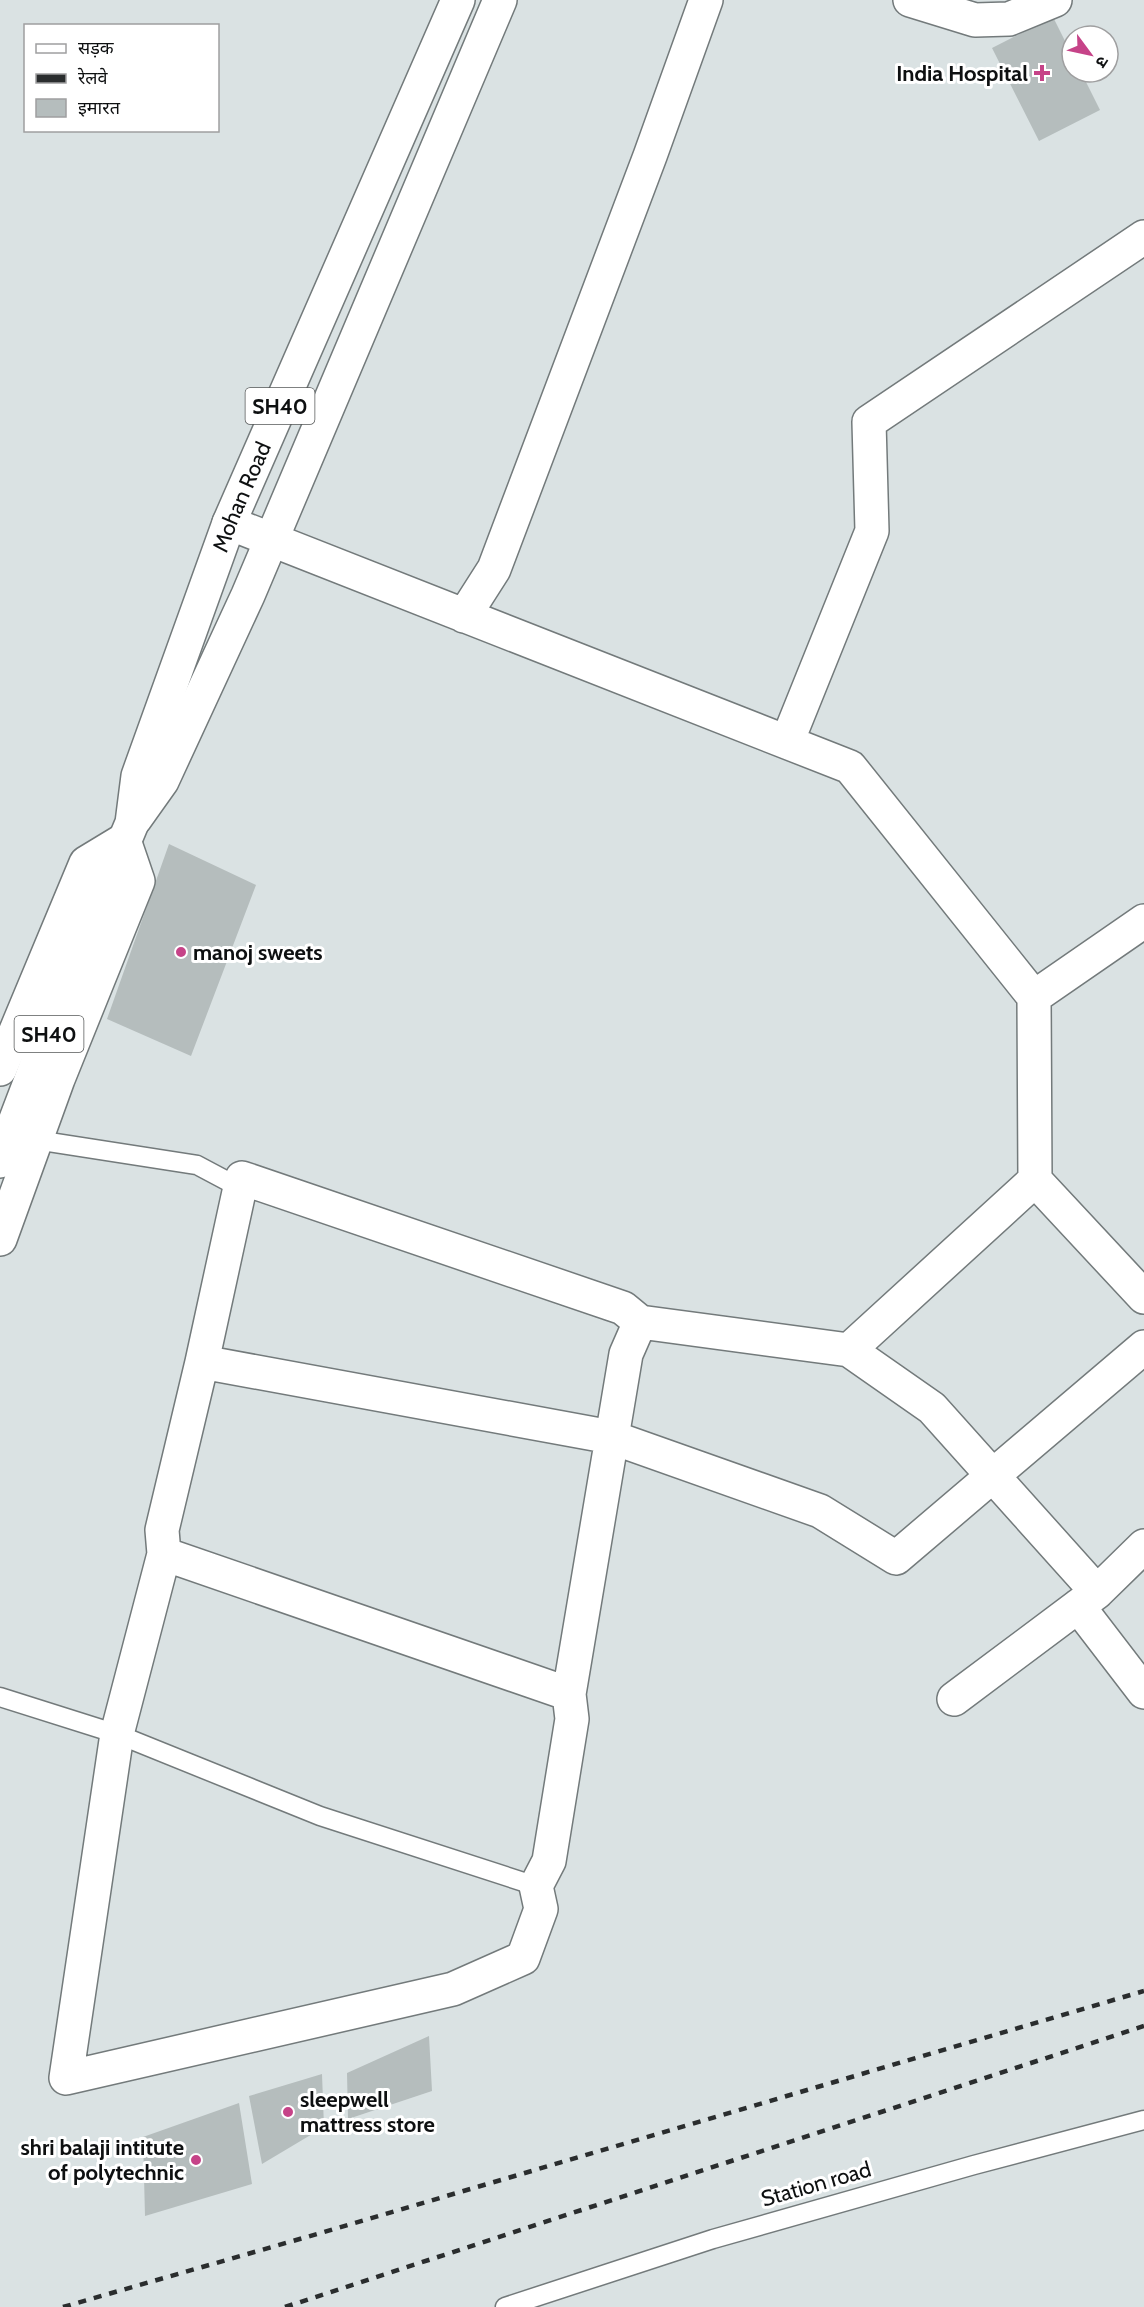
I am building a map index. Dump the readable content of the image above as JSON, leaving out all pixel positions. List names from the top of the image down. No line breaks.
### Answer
{"streets":{"street":["SH40","Mohan Road"],"lane":["Station road"]},"crossings":[["SH40","Mohan Road"]],"places":{"health":["India Hospital"],"other":["manoj sweets","sleepwell mattress store","shri balaji intitute of polytechnic"]},"legend":["सड़क","रेलवे","इमारत"],"north":"bottom right"}
